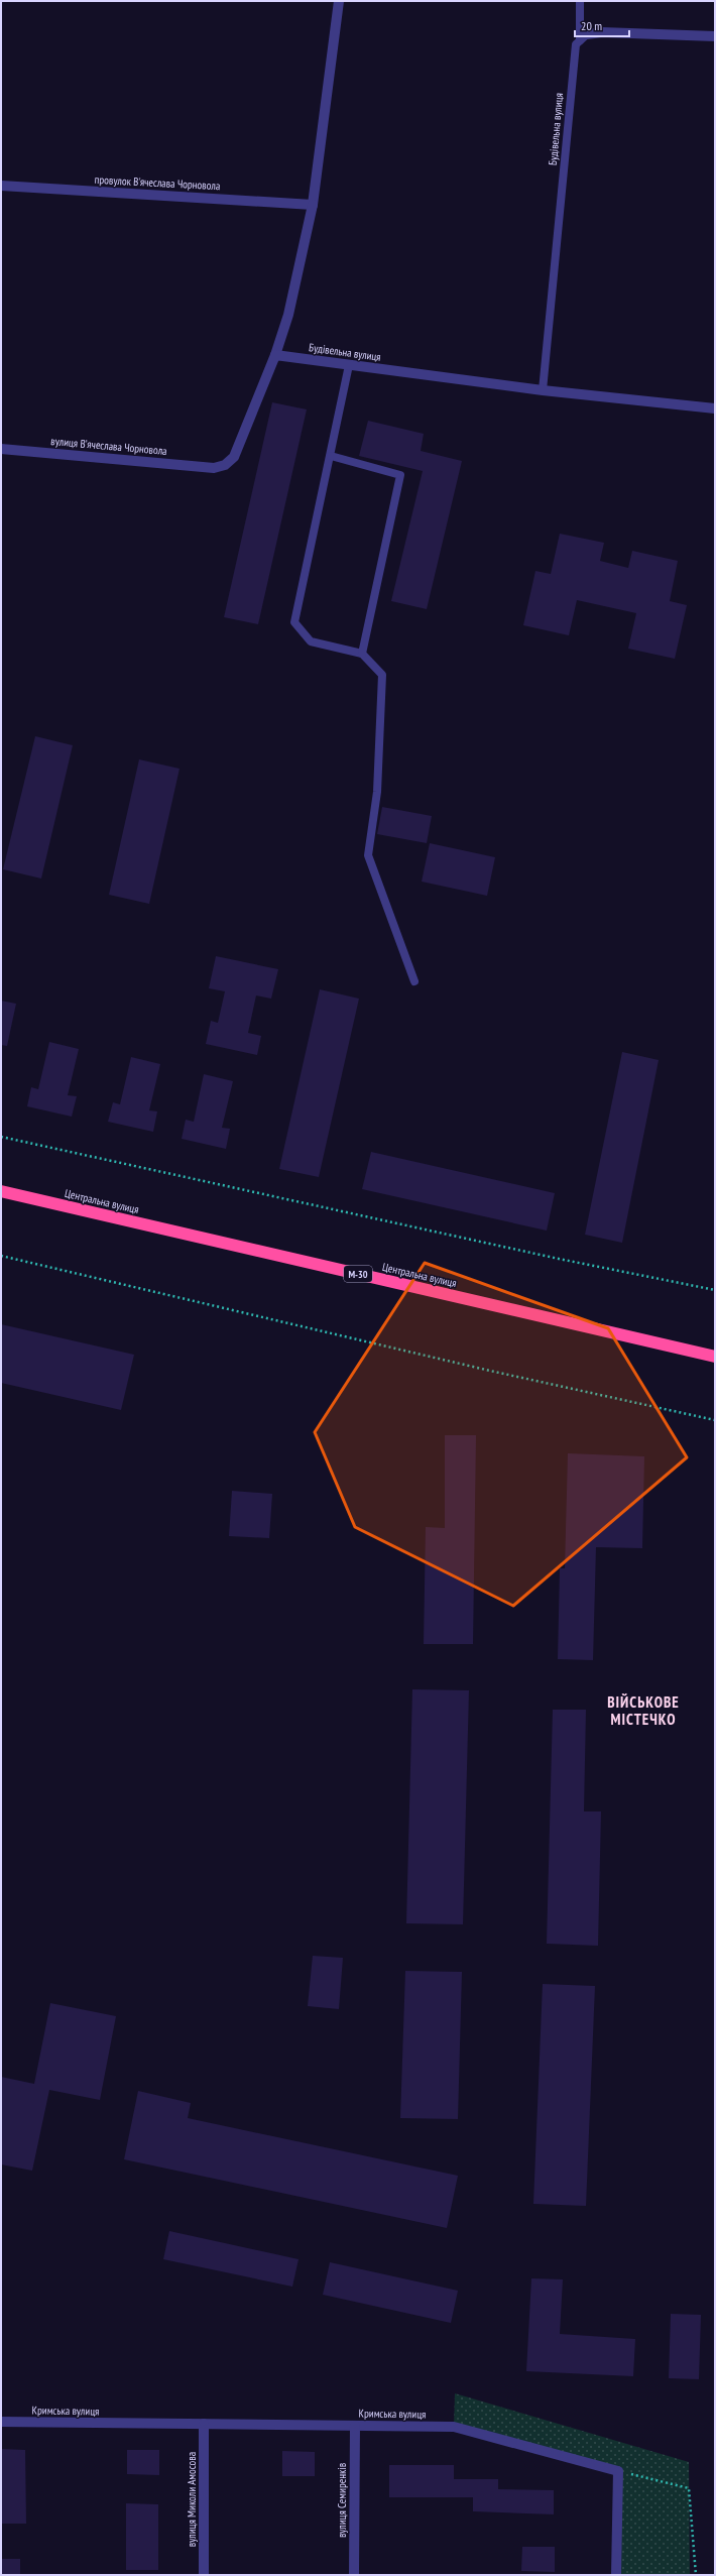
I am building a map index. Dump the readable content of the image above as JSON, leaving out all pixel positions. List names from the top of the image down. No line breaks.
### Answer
{"streets":{"highway":["Центральна вулиця","М-30"],"street":["Будівельна вулиця","провулок В'ячеслава Чорновола","вулиця Вʼячеслава Чорновола","Кримська вулиця","вулиця Миколи Амосова","вулиця Семиренків"]},"crossings":[["Будівельна вулиця","вулиця Вʼячеслава Чорновола"],["Кримська вулиця","вулиця Миколи Амосова"],["Кримська вулиця","вулиця Семиренків"]],"districts":["ВІЙСЬКОВЕ МІСТЕЧКО"],"scale_bar":"20 m"}
